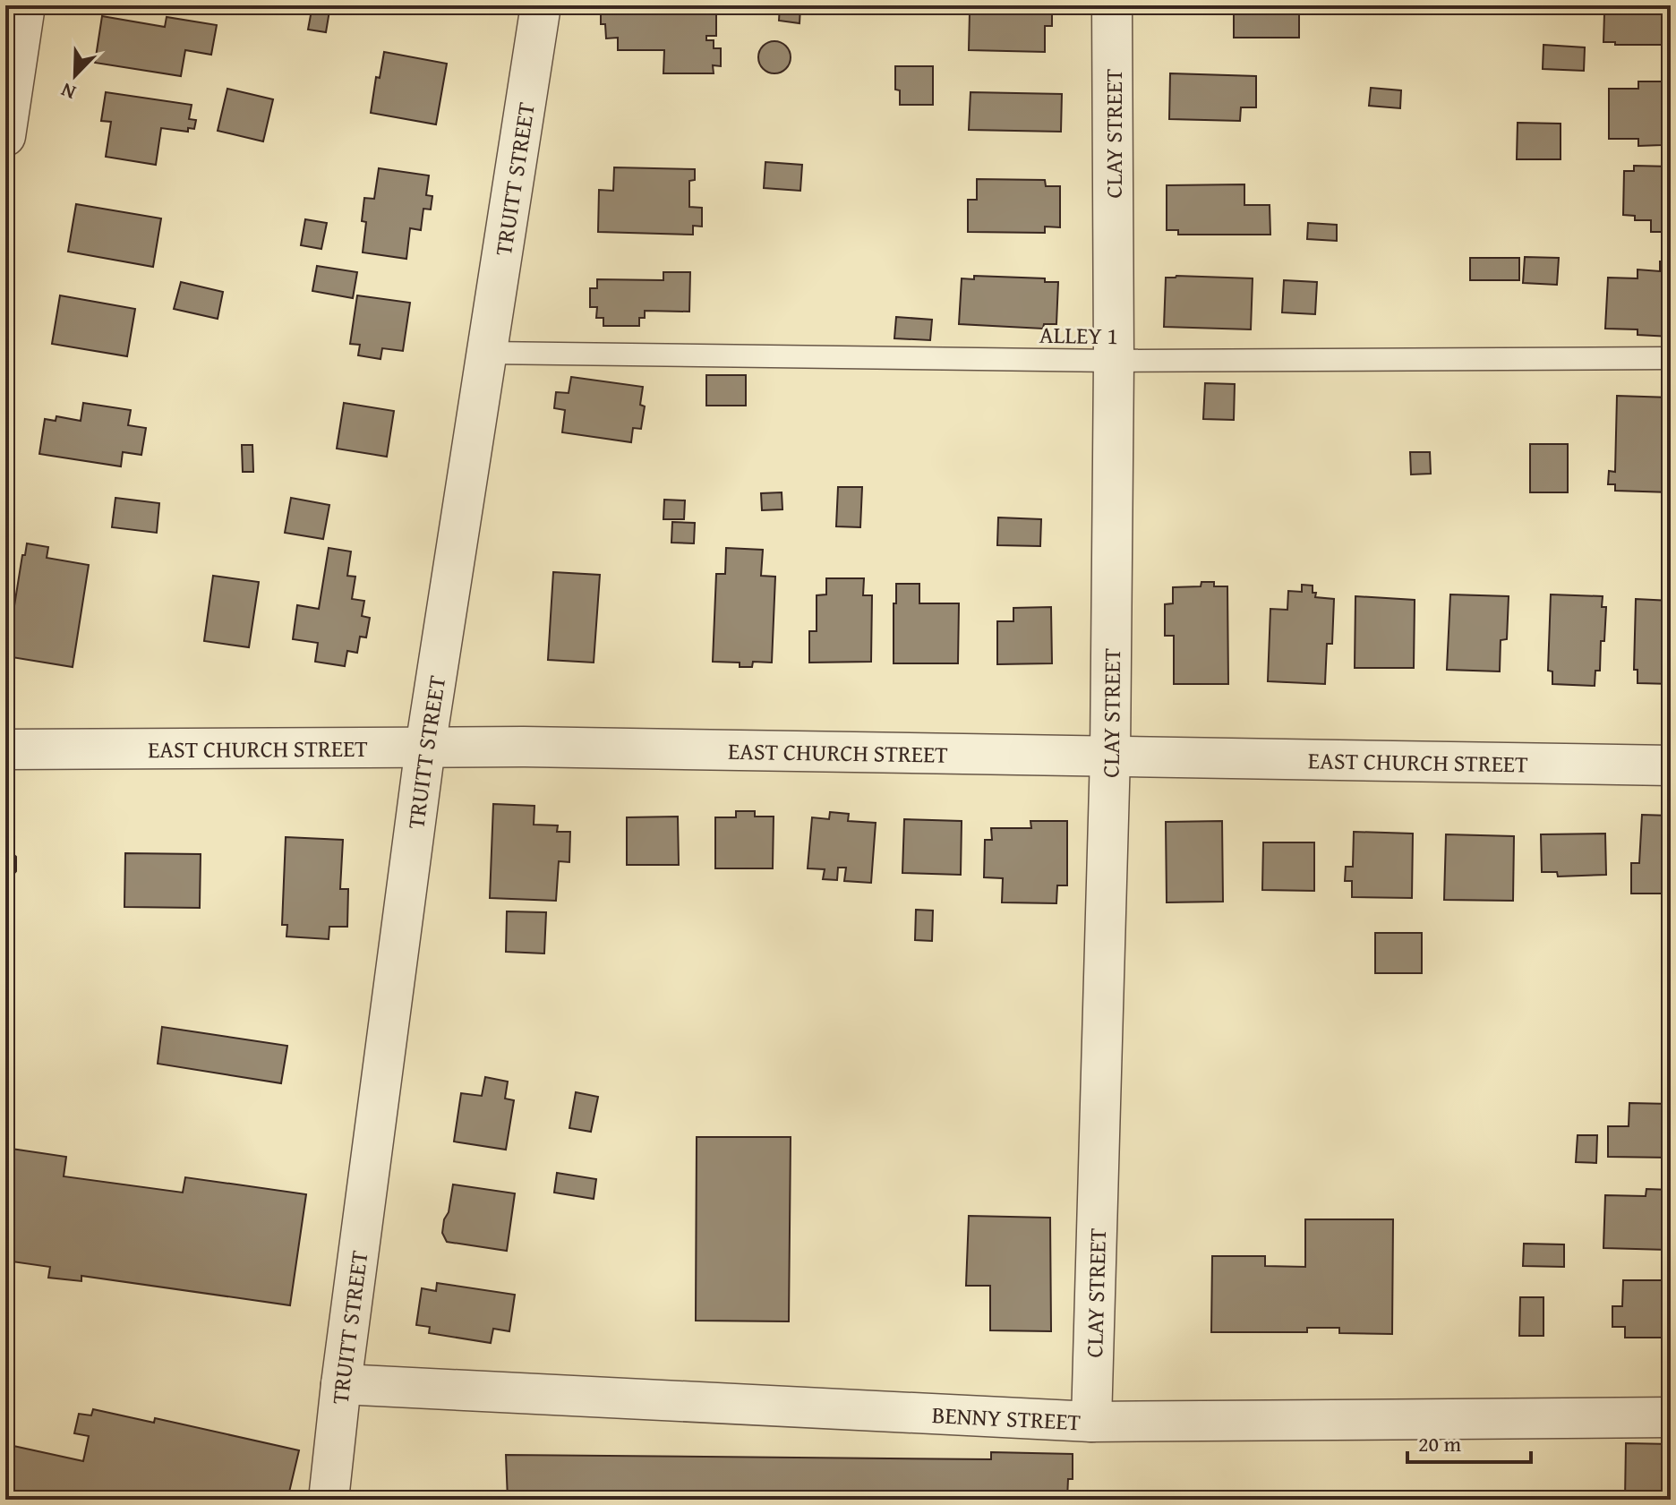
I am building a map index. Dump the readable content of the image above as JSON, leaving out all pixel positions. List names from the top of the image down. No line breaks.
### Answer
{"streets":{"street":["CLAY STREET","TRUITT STREET","EAST CHURCH STREET","BENNY STREET"],"lane":["ALLEY 1"]},"crossings":[["CLAY STREET","ALLEY 1"],["CLAY STREET","EAST CHURCH STREET"],["CLAY STREET","BENNY STREET"],["TRUITT STREET","ALLEY 1"],["TRUITT STREET","EAST CHURCH STREET"],["TRUITT STREET","BENNY STREET"]],"scale_bar":"20 m","north":"bottom left"}
